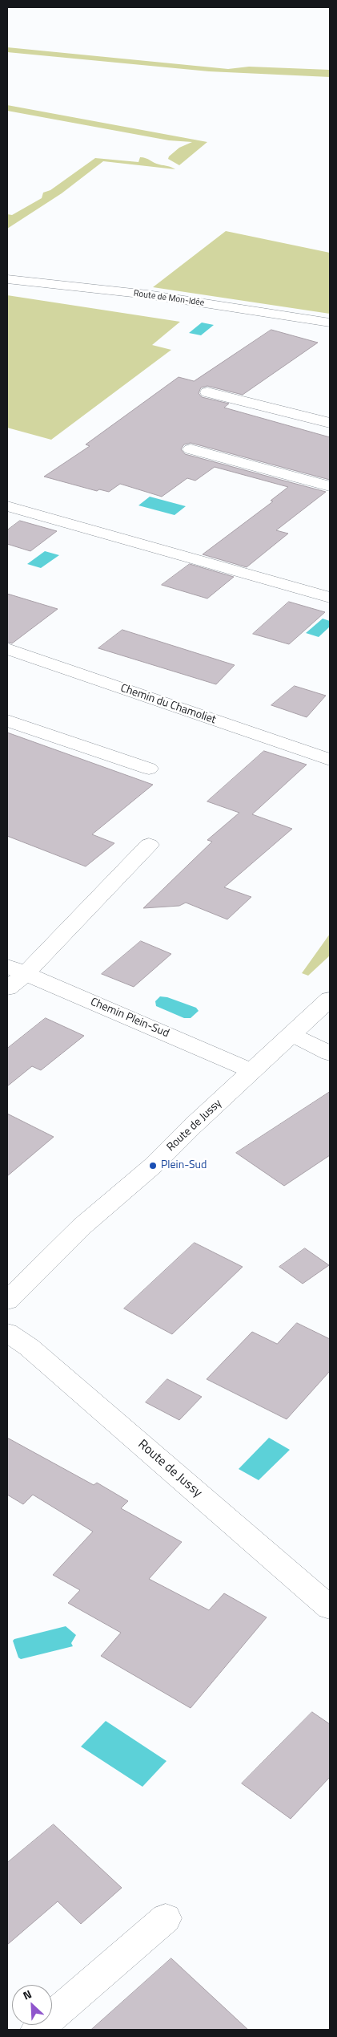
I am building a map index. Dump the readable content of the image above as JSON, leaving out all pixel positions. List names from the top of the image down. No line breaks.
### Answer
{"streets":{"street":["Route de Mon-Idée","Chemin du Chamoliet","Chemin Plein-Sud","Route de Jussy"]},"crossings":[["Chemin Plein-Sud","Route de Jussy"]],"places":["Plein-Sud"],"north":"top left"}
